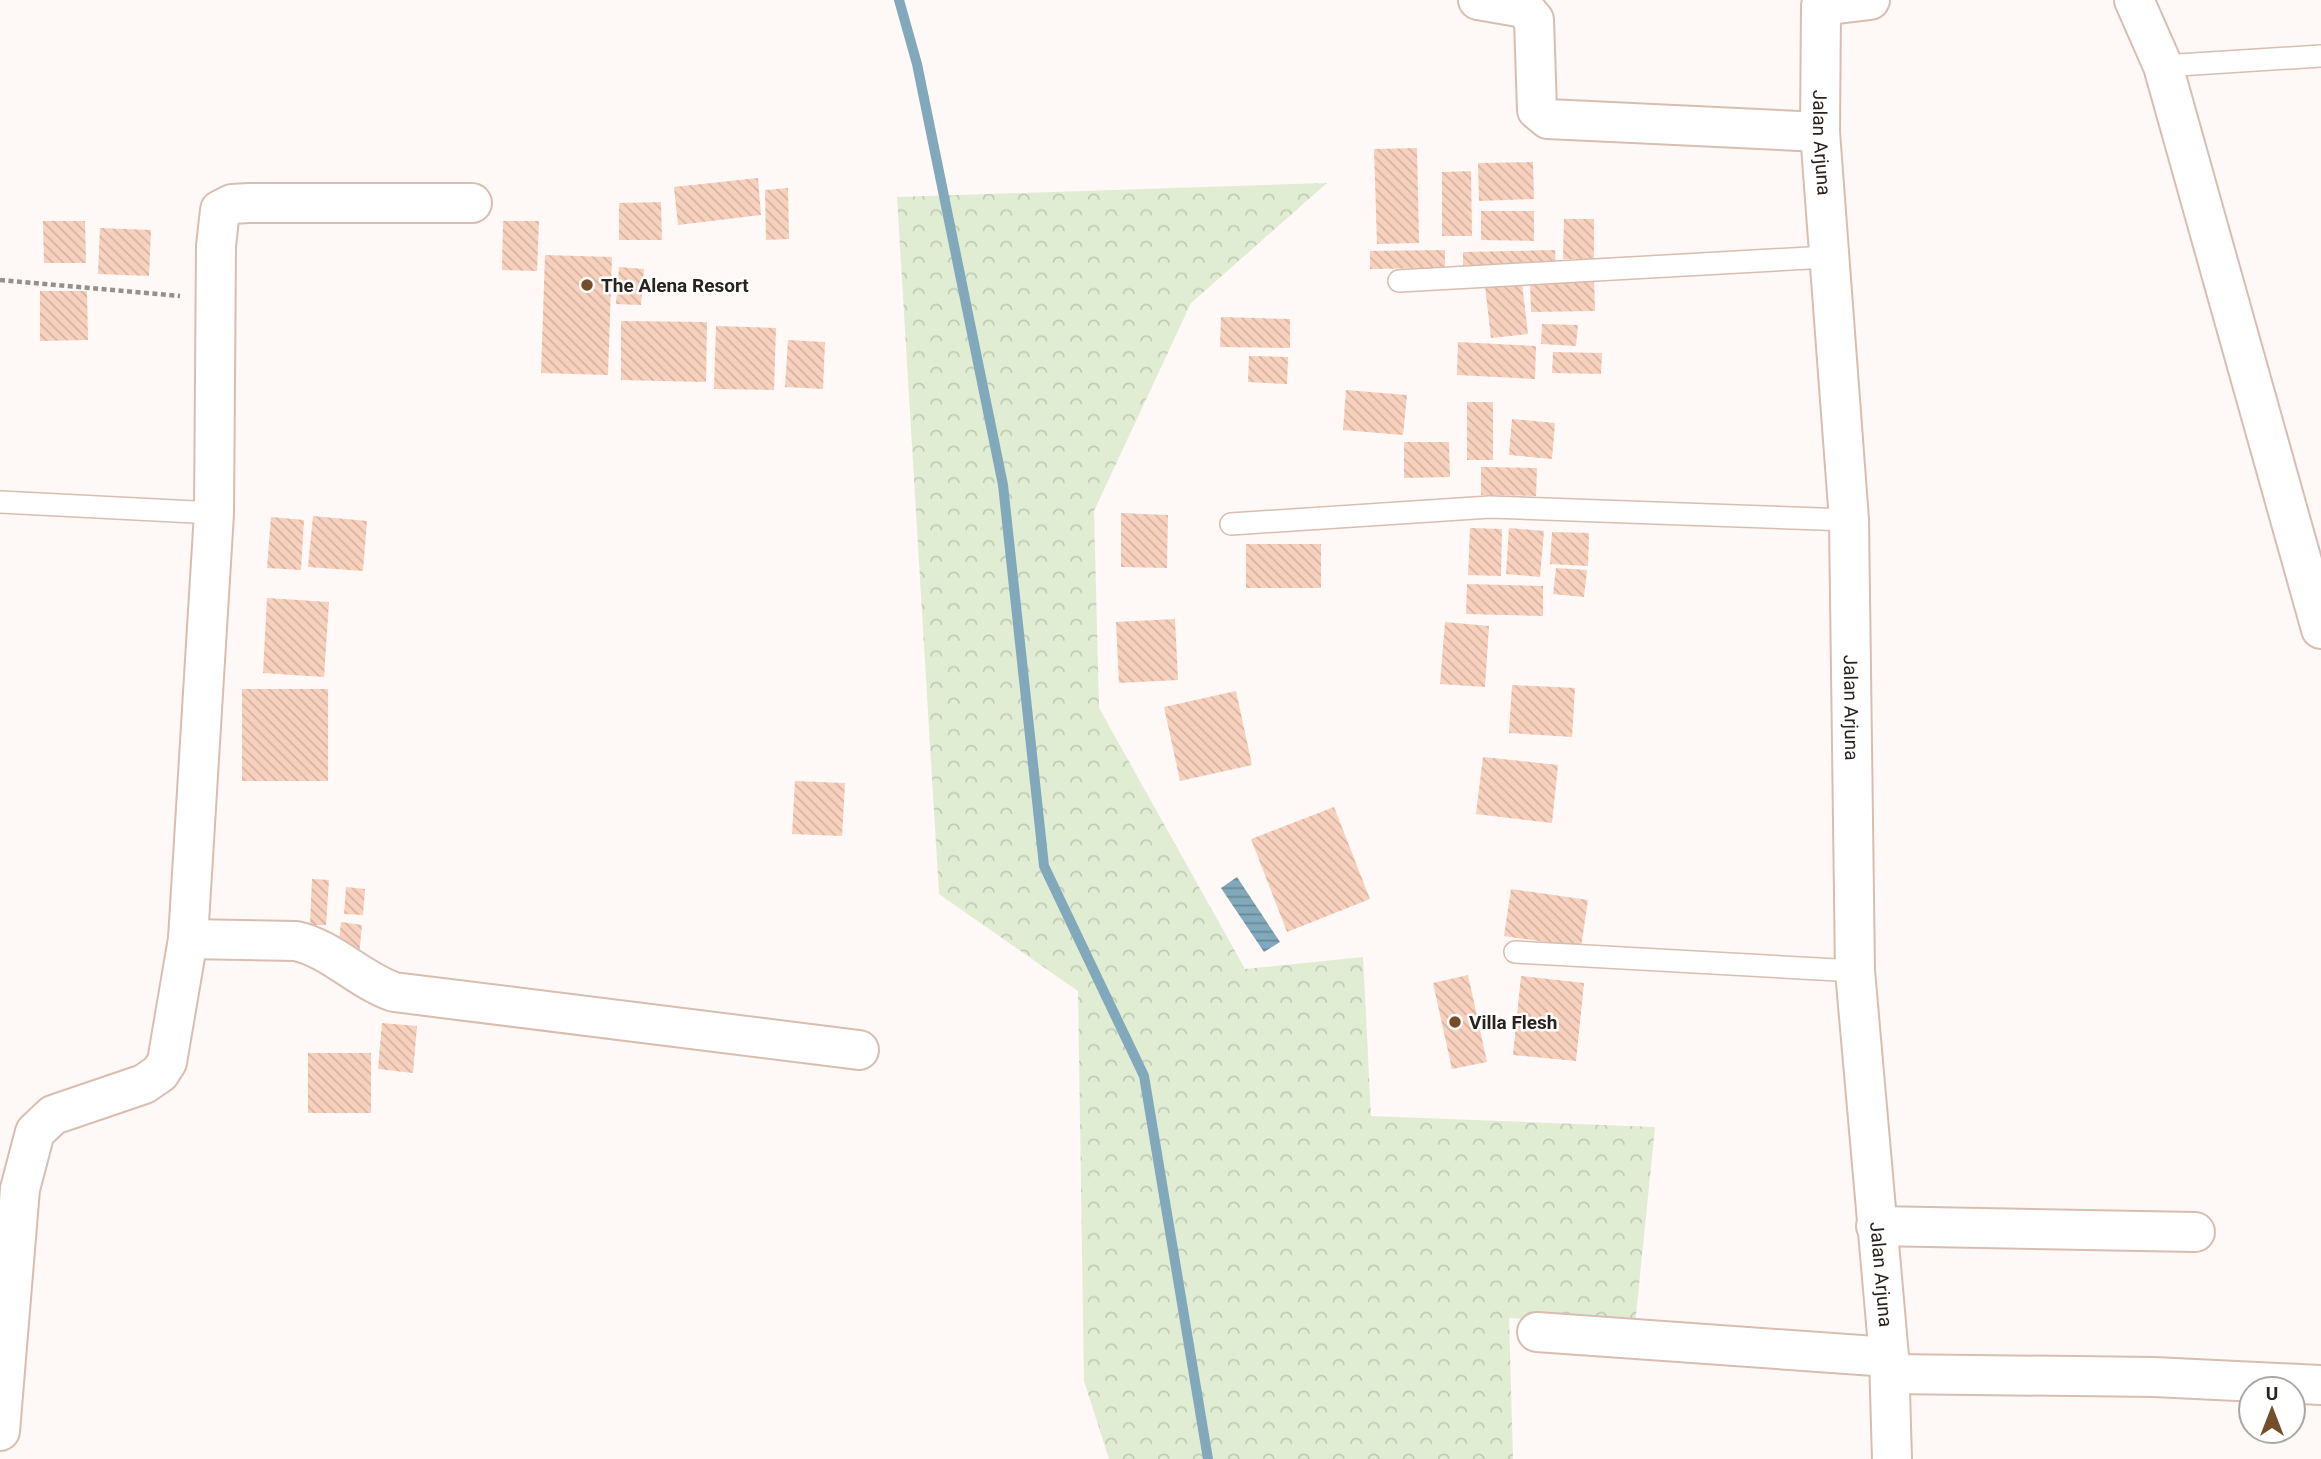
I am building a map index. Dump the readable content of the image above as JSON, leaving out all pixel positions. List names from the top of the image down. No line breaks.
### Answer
{"streets":{"street":["Jalan Arjuna"]},"places":["The Alena Resort","Villa Flesh"],"north":"top"}
